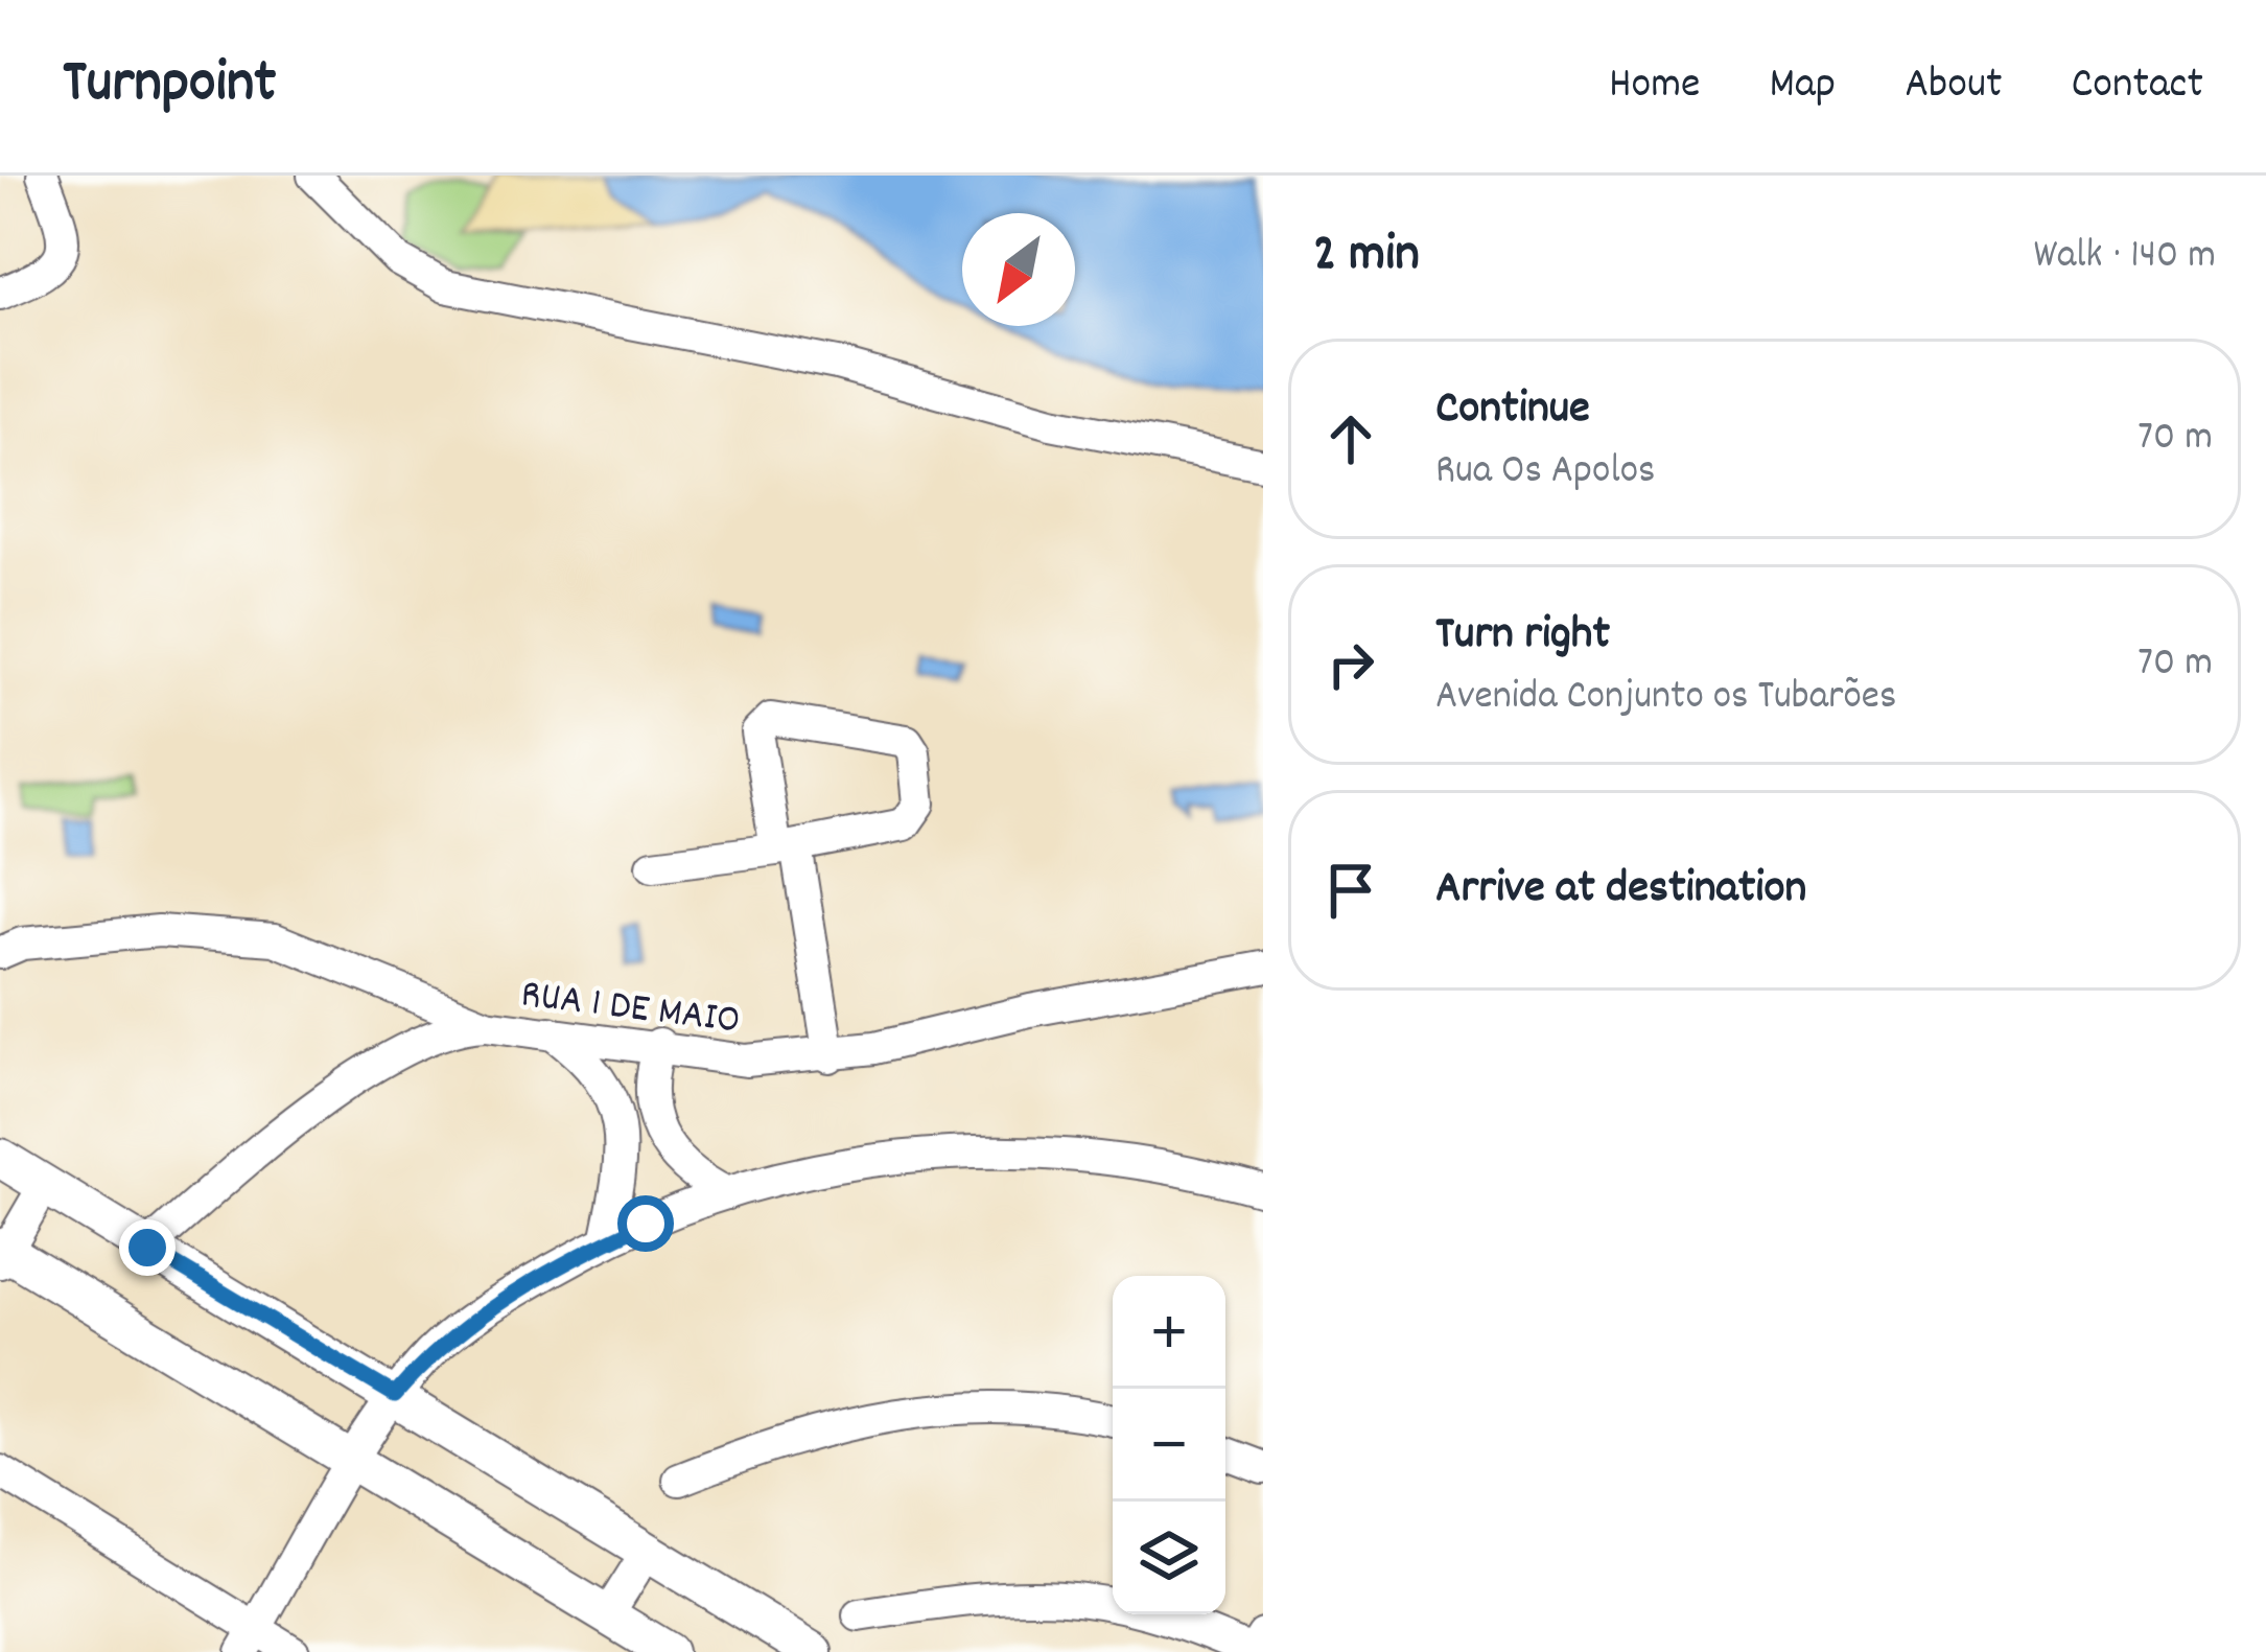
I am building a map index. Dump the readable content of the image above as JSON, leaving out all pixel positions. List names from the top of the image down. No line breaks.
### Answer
{"streets":{"street":["RUA 1 DE MAIO"]},"north":"bottom left","page":{"header":"Turnpoint","nav":["Home","Map","About","Contact"],"heading":["2 min","Walk · 140 m"],"list":[["Continue","Rua Os Apolos","70 m"],["Turn right","Avenida Conjunto os Tubarões","70 m"],"Arrive at destination"],"map_buttons":["+","−"]}}
